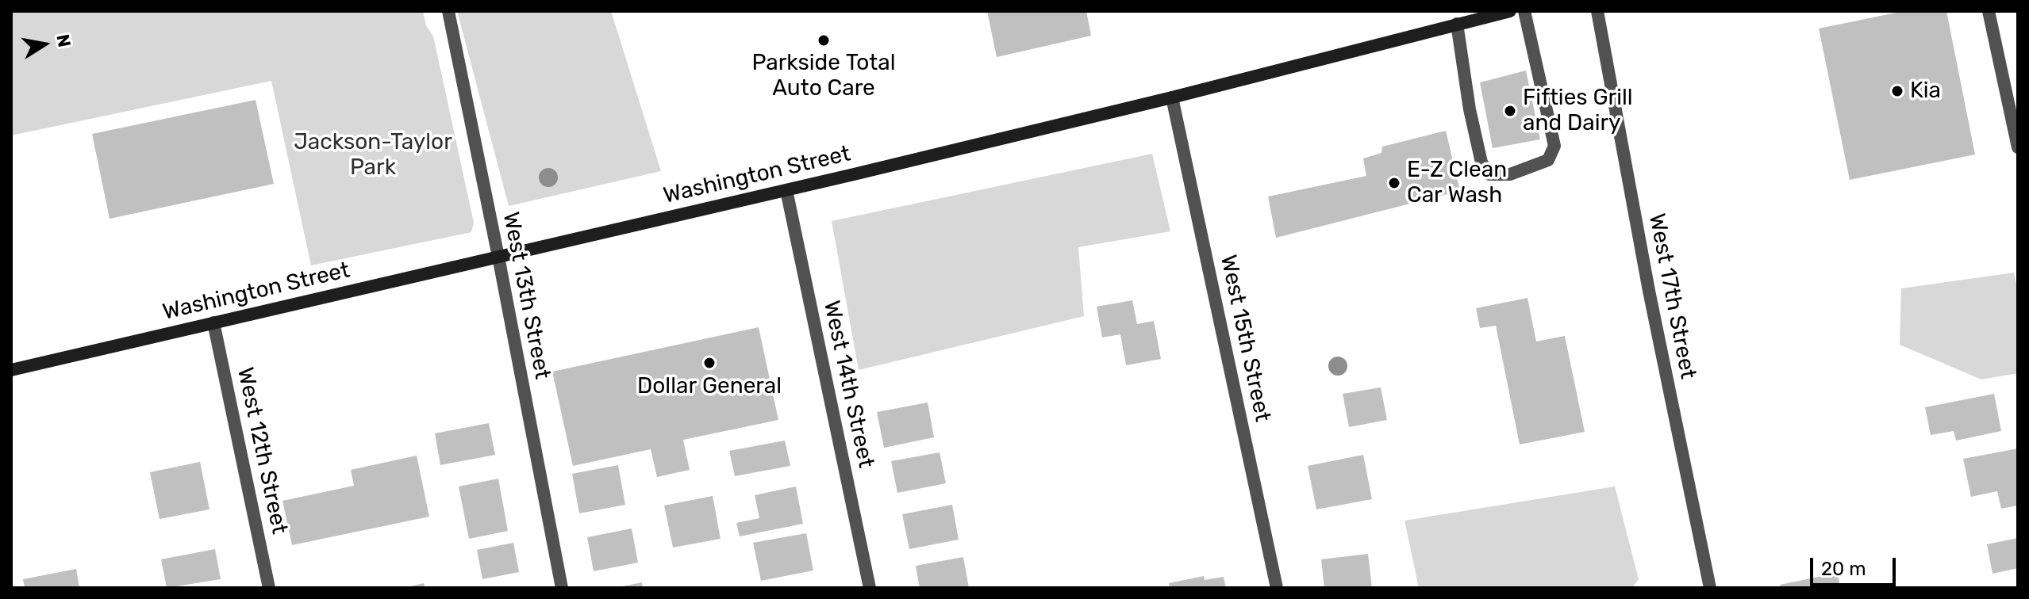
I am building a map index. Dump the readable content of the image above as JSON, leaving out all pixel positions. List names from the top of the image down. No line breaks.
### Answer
{"streets":{"main road":["Washington Street"],"street":["West 13th Street","West 17th Street","West 15th Street","West 14th Street","West 12th Street"]},"crossings":[["Washington Street","West 13th Street"],["Washington Street","West 15th Street"],["Washington Street","West 14th Street"],["Washington Street","West 12th Street"]],"parks":["Jackson-Taylor Park"],"places":["Parkside Total Auto Care","Kia","Fifties Grill and Dairy","E-Z Clean Car Wash","Dollar General"],"scale_bar":"20 m","north":"right"}
